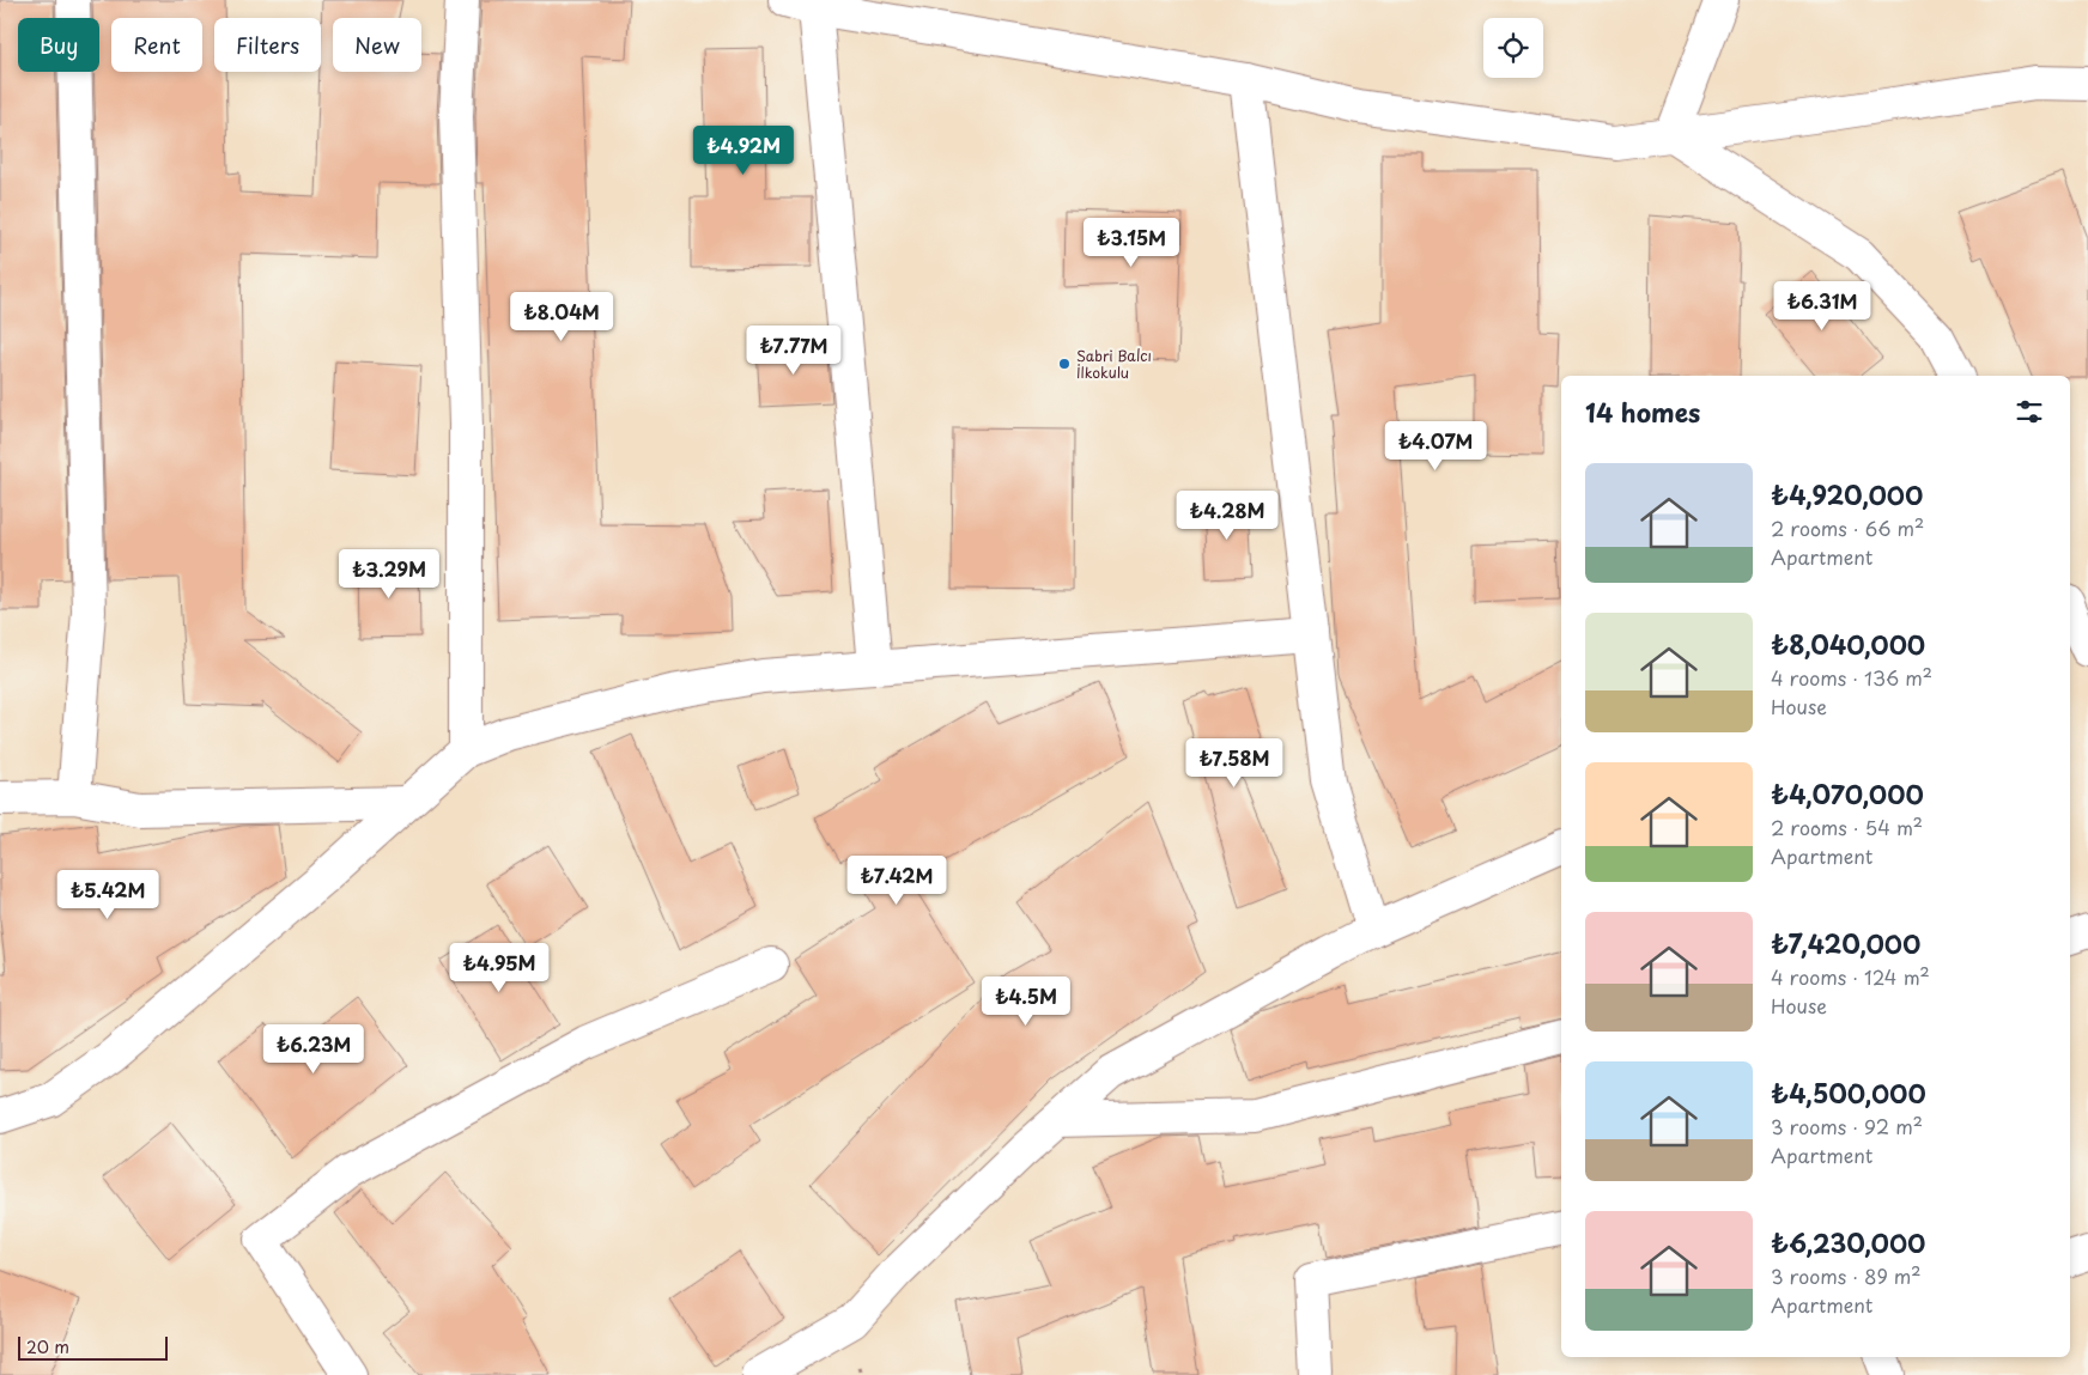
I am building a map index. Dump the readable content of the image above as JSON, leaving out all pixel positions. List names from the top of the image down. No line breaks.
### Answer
{"places":["Sabri Balcı İlkokulu"],"scale_bar":"20 m","page":{"chip":["Buy","Rent","Filters","New"],"price":["₺4.92M","₺3.15M","₺6.31M","₺8.04M","₺7.77M","₺4.07M","₺4.28M","₺3.29M","₺7.58M","₺7.42M","₺5.42M","₺4.95M","₺4.5M","₺6.23M"],"heading":"14 homes","list":[{"name":"₺4,920,000","note":"2 rooms · 66 m² · Apartment"},{"name":"₺8,040,000","note":"4 rooms · 136 m² · House"},{"name":"₺4,070,000","note":"2 rooms · 54 m² · Apartment"},{"name":"₺7,420,000","note":"4 rooms · 124 m² · House"},{"name":"₺4,500,000","note":"3 rooms · 92 m² · Apartment"},{"name":"₺6,230,000","note":"3 rooms · 89 m² · Apartment"}],"scale":"20 m"}}
